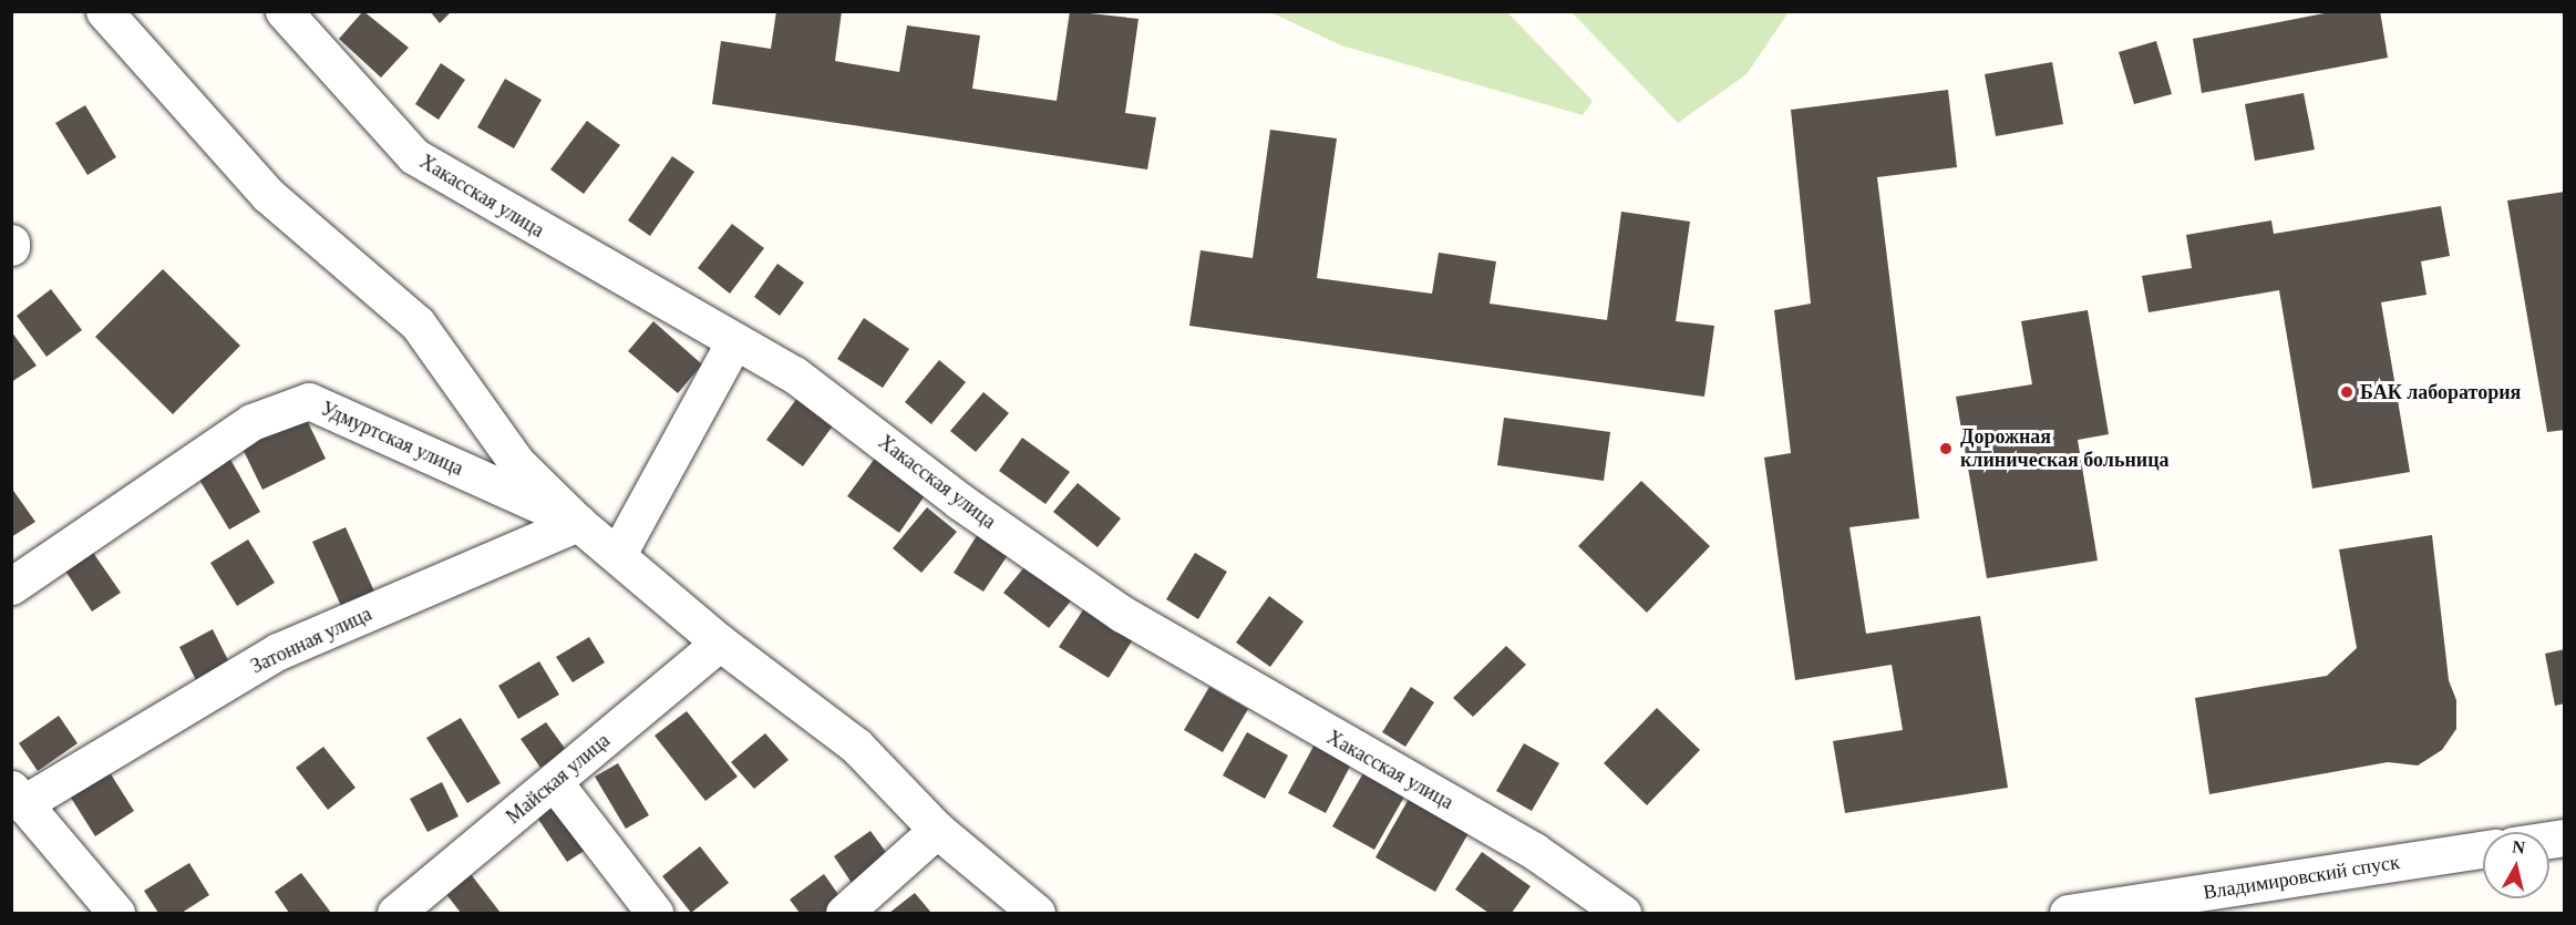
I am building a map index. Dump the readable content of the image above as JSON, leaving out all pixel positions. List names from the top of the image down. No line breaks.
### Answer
{"streets":{"street":["Хакасская улица","Удмуртская улица","Затонная улица","Майская улица","Владимировский спуск"]},"crossings":[["Удмуртская улица","Затонная улица"]],"places":["БАК лаборатория","Дорожная клиническая больница"],"north":"top"}
